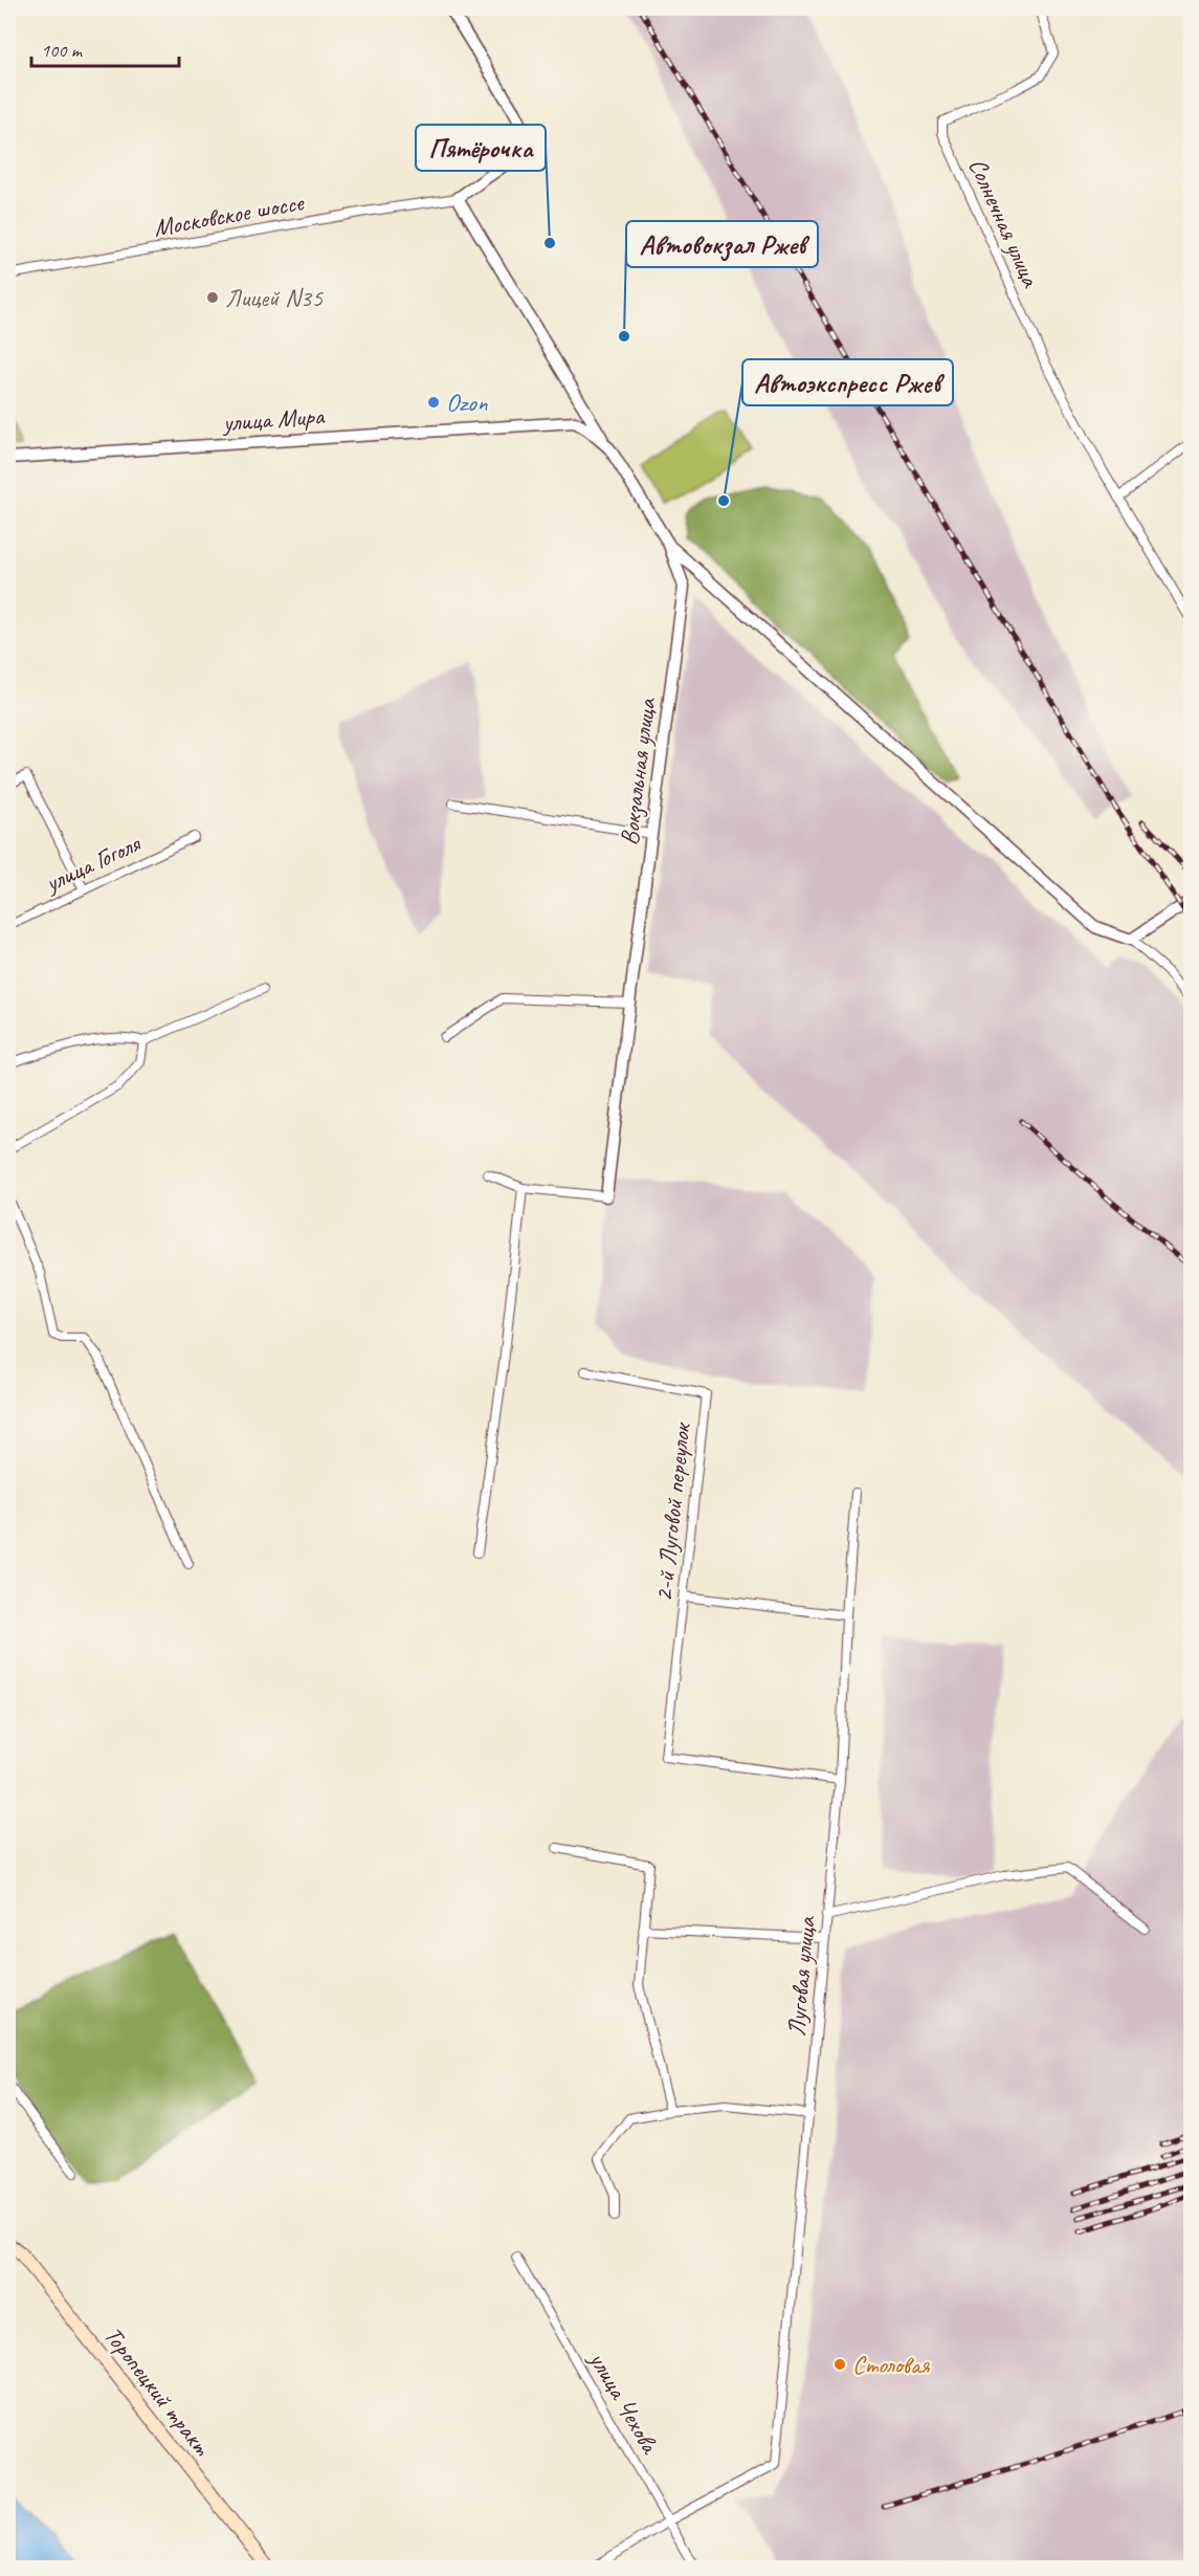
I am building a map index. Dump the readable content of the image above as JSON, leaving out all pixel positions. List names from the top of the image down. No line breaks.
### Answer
{"streets":{"main road":["Торопецкий тракт"],"street":["Московское шоссе","Солнечная улица","улица Мира","Вокзальная улица","улица Гоголя","2-й Луговой переулок","Луговая улица","улица Чехова"]},"crossings":[["улица Мира","Вокзальная улица"],["2-й Луговой переулок","Луговая улица"],["Луговая улица","улица Чехова"]],"places":["Пятёрочка","Лицей N35","Автовокзал Ржев","Ozon","Автоэкспресс Ржев","Столовая"],"scale_bar":"100 m"}
